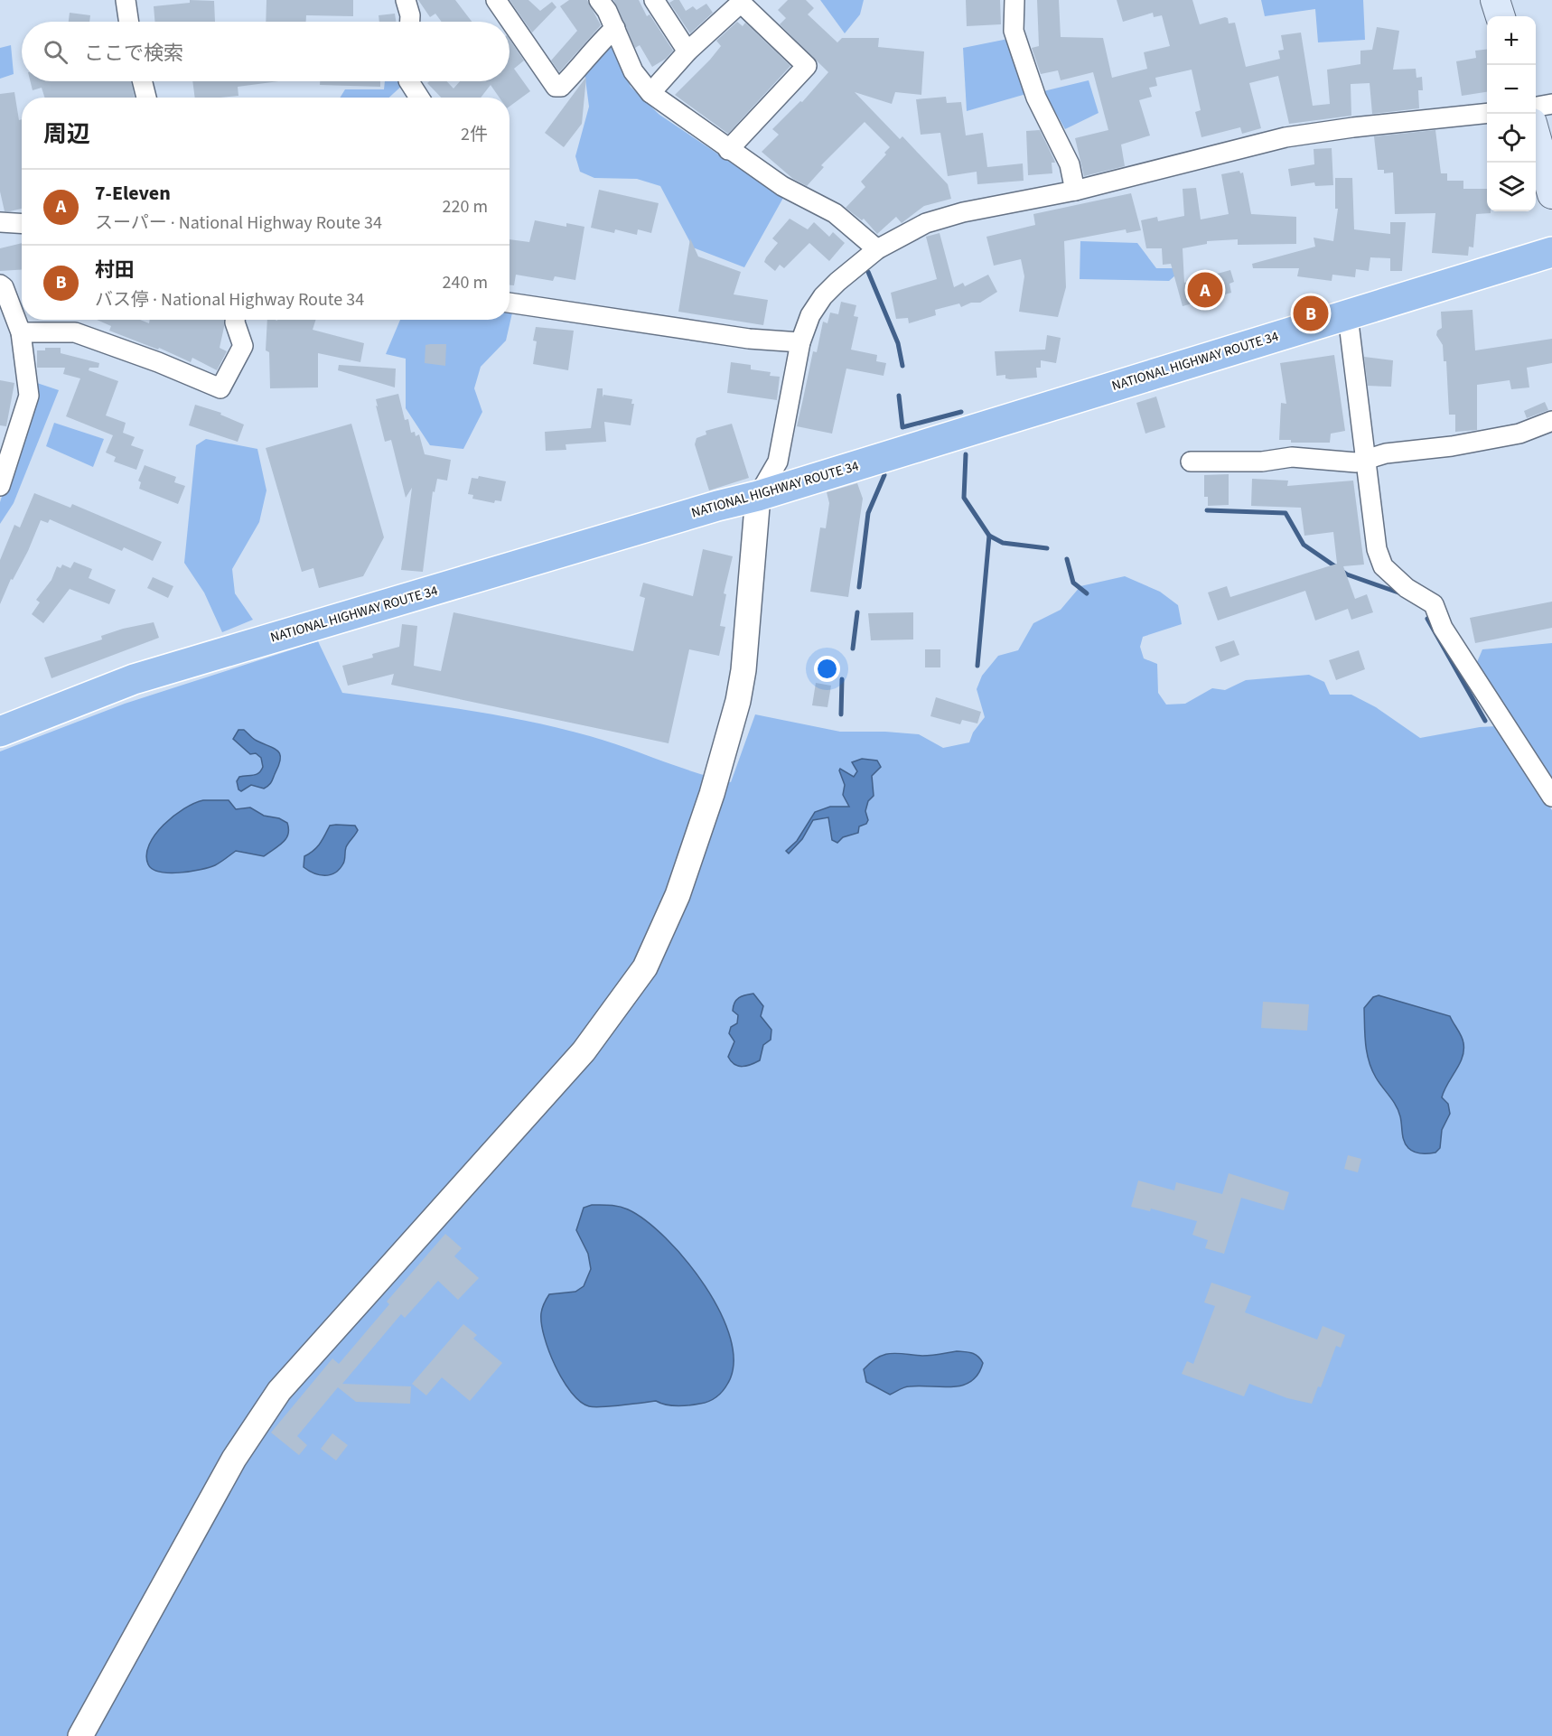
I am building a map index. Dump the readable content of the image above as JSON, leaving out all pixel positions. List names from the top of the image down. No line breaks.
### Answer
{"streets":{"highway":["NATIONAL HIGHWAY ROUTE 34"]},"page":{"map_buttons":["+","−"],"search":"ここで検索","heading":["周辺","2件"],"list":[{"mark":"A","name":"7-Eleven","note":"スーパー · National Highway Route 34","value":"220 m"},{"mark":"B","name":"村田","note":"バス停 · National Highway Route 34","value":"240 m"}],"pins":["A","B"]}}
